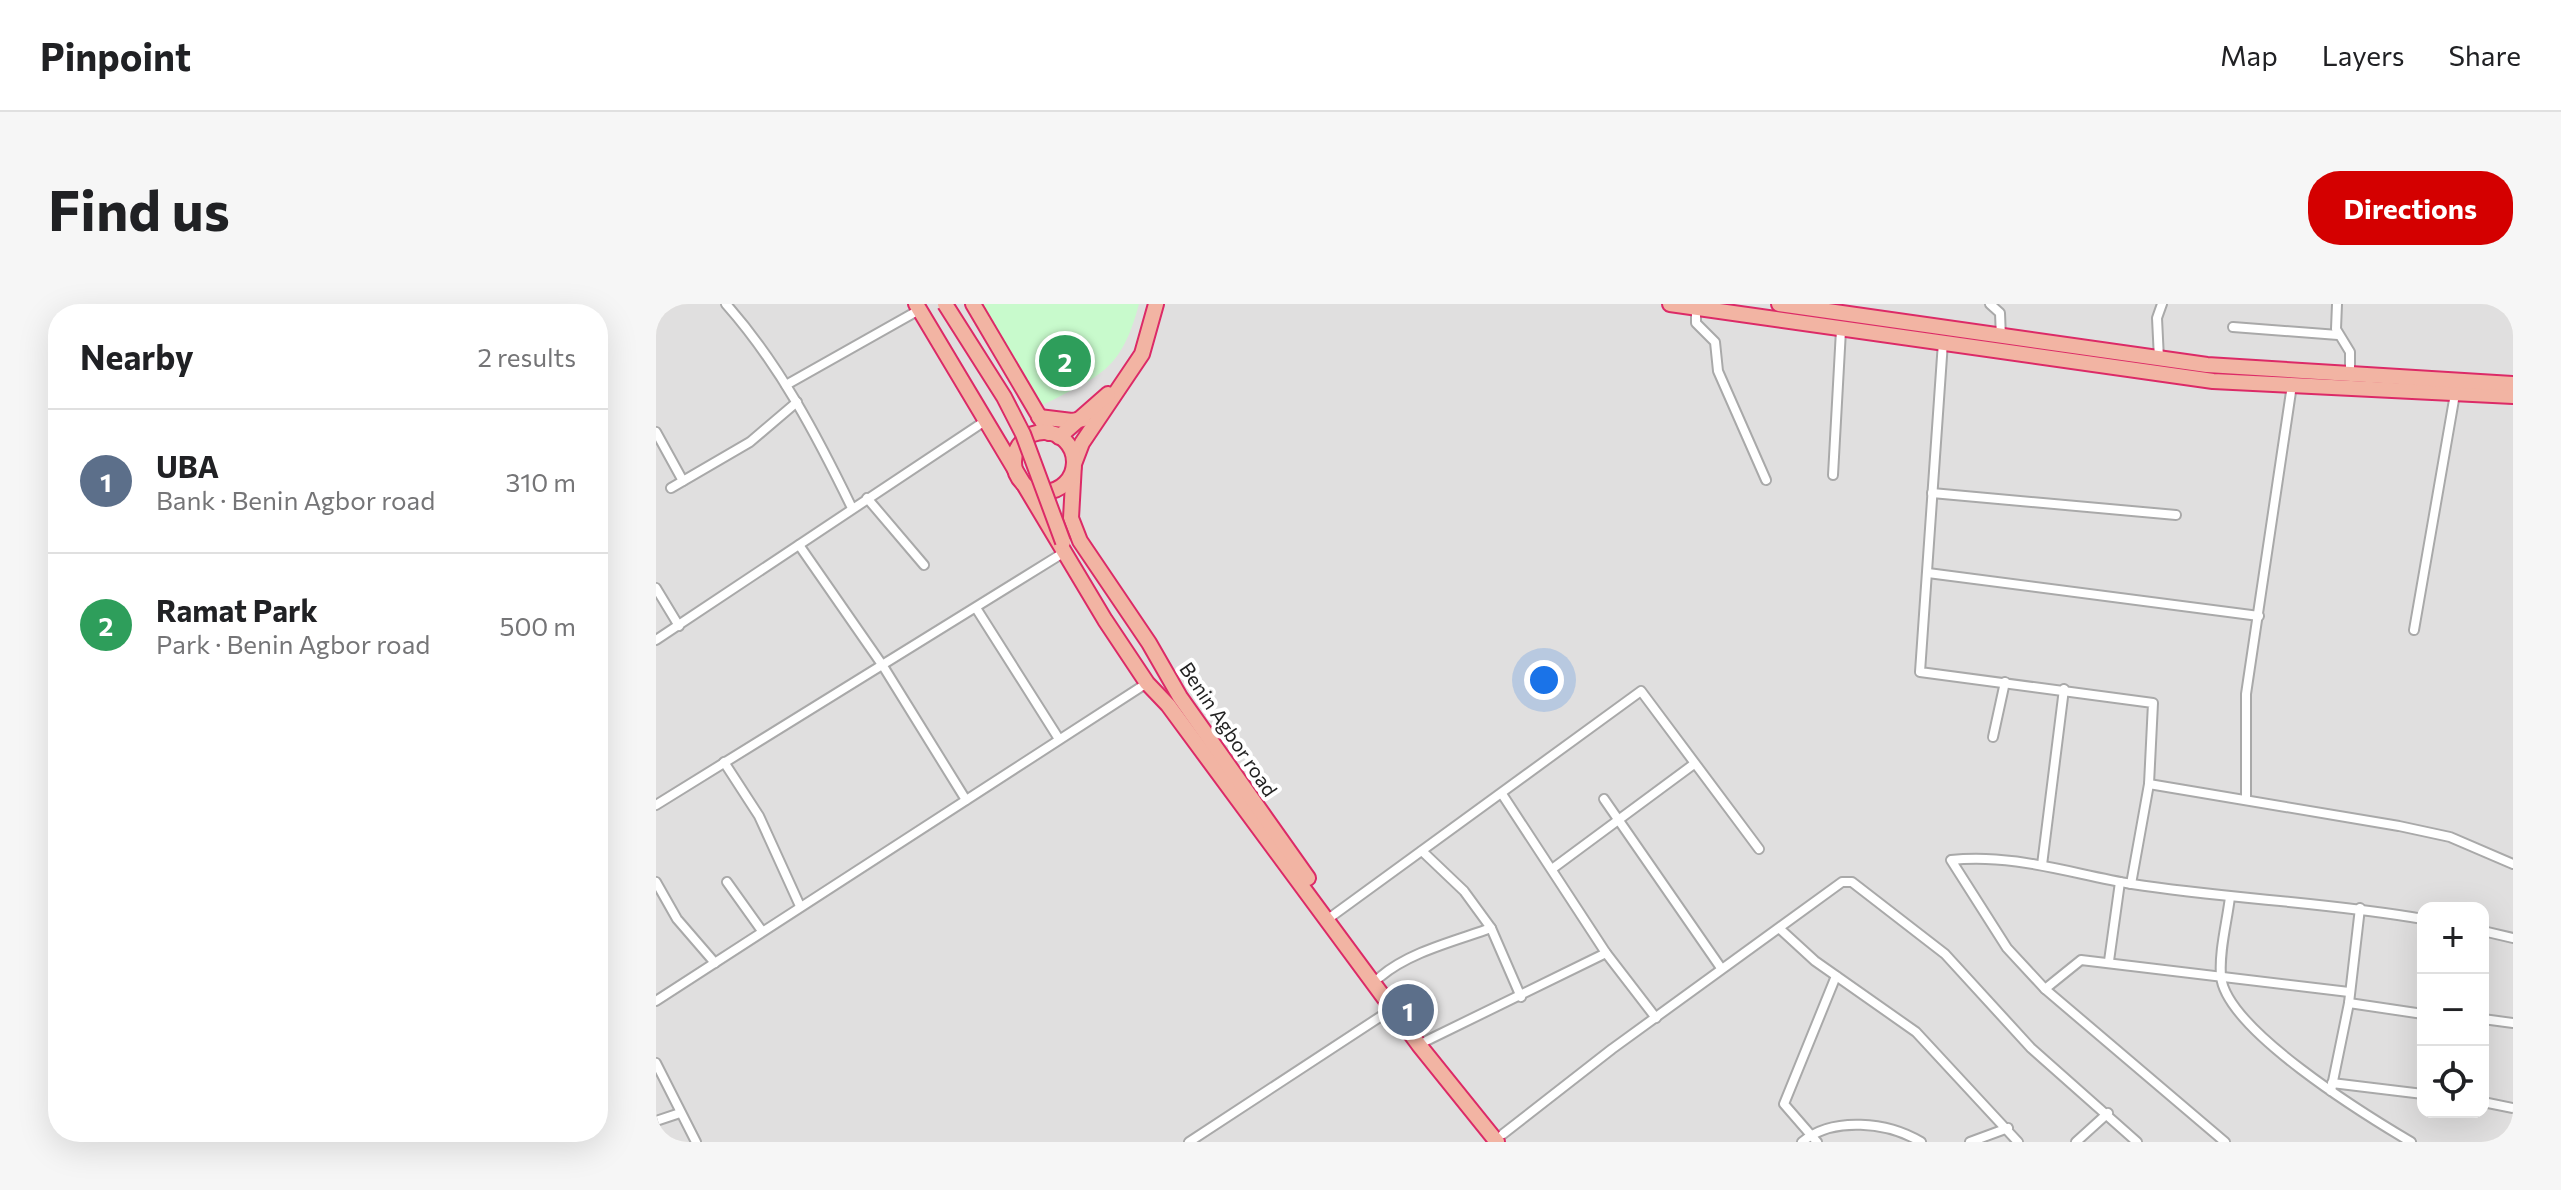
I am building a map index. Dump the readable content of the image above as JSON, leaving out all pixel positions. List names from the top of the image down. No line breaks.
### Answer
{"streets":{"highway":["Benin Agbor road"]},"page":{"header":"Pinpoint","nav":["Map","Layers","Share"],"buttons":"Directions","title":"Find us","heading":["Nearby","2 results"],"pins":["2","1"],"list":[{"mark":"1","name":"UBA","note":"Bank · Benin Agbor road","value":"310 m"},{"mark":"2","name":"Ramat Park","note":"Park · Benin Agbor road","value":"500 m"}],"map_buttons":["+","−"]}}
